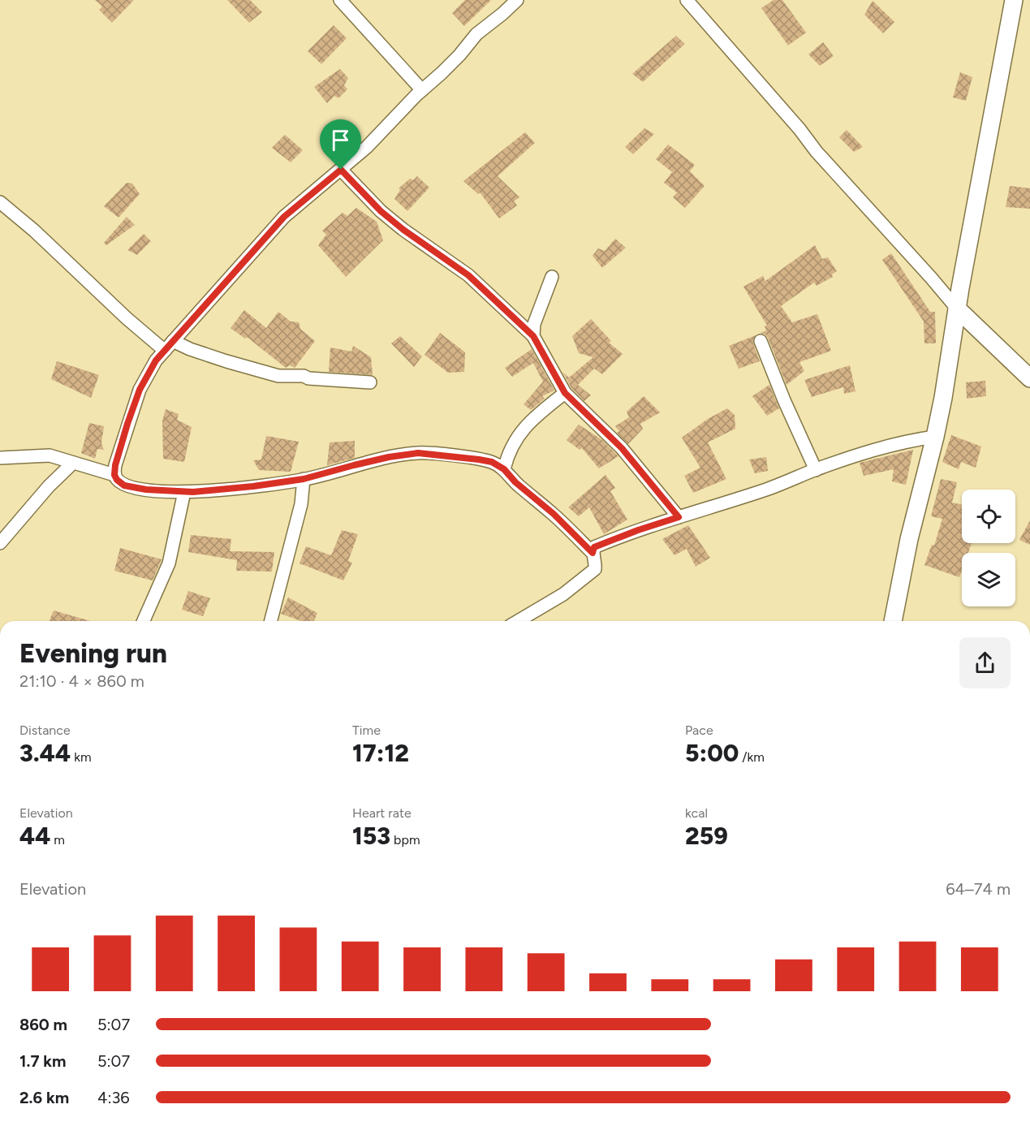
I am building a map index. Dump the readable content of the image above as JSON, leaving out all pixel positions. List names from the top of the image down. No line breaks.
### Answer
{"page":{"heading":["Evening run","21:10 · 4 × 860 m"],"stats":[["Distance","3.44 km"],["Time","17:12"],["Pace","5:00 /km"],["Elevation","44 m"],["Heart rate","153 bpm"],["kcal","259"]],"chart":["Elevation","64–74 m"],"list":[{"name":"860 m","note":"5:07"},{"name":"1.7 km","note":"5:07"},{"name":"2.6 km","note":"4:36"}]}}
